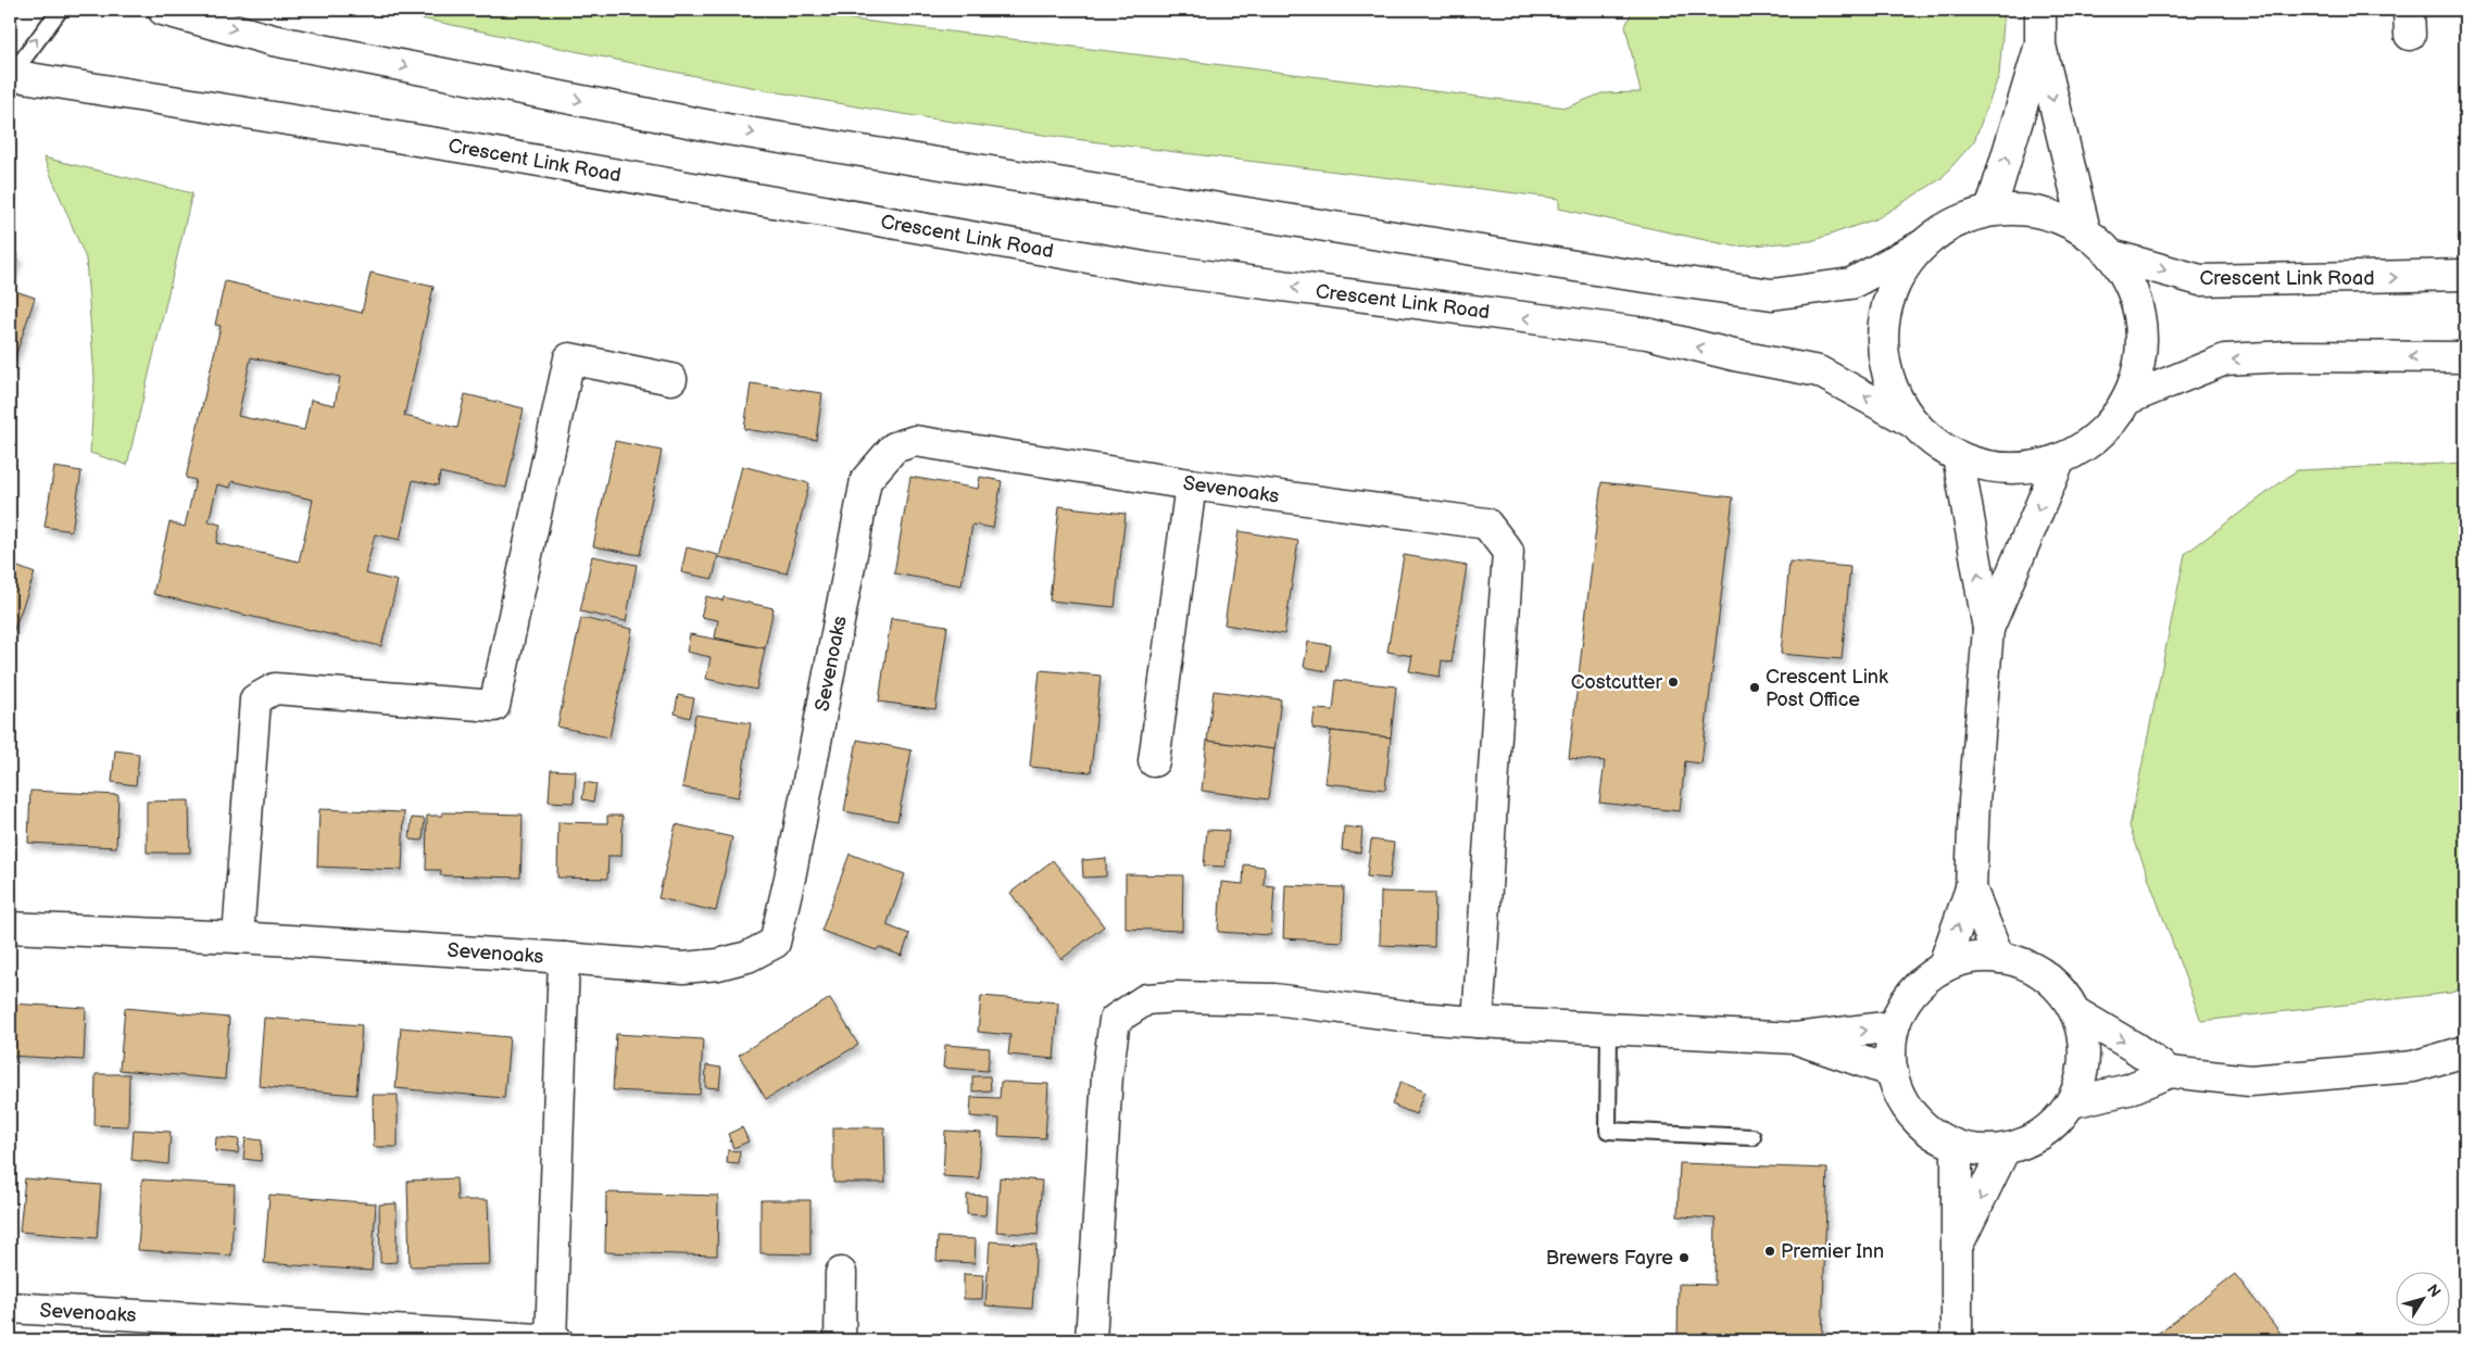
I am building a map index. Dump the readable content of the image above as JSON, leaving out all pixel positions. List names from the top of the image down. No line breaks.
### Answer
{"streets":{"main road":["Crescent Link Road","Sevenoaks"]},"places":["Costcutter","Crescent Link Post Office","Premier Inn","Brewers Fayre"],"north":"top right"}
